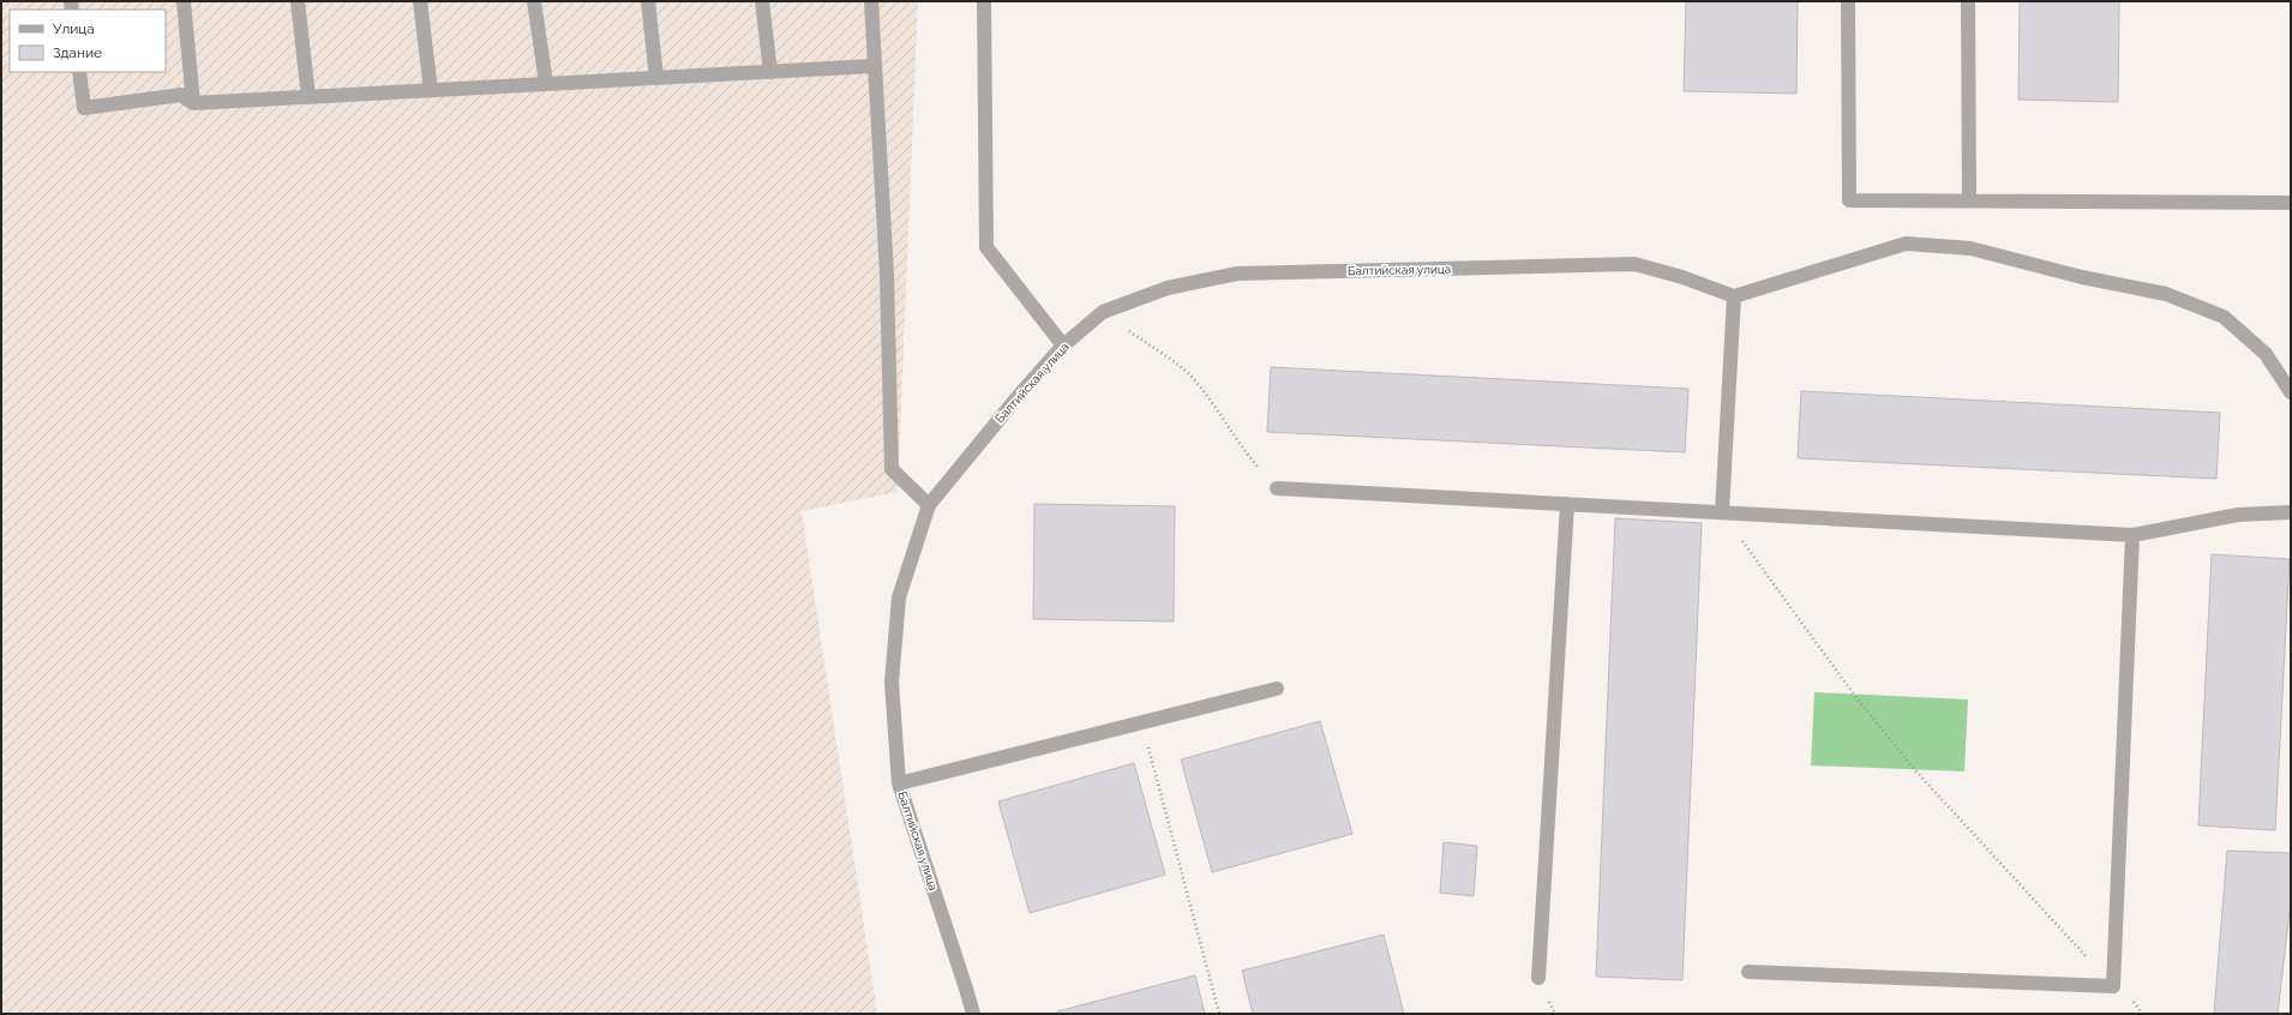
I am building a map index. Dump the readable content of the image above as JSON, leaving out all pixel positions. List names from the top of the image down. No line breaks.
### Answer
{"streets":{"street":["Балтийская улица"]},"legend":["Улица","Здание"]}
